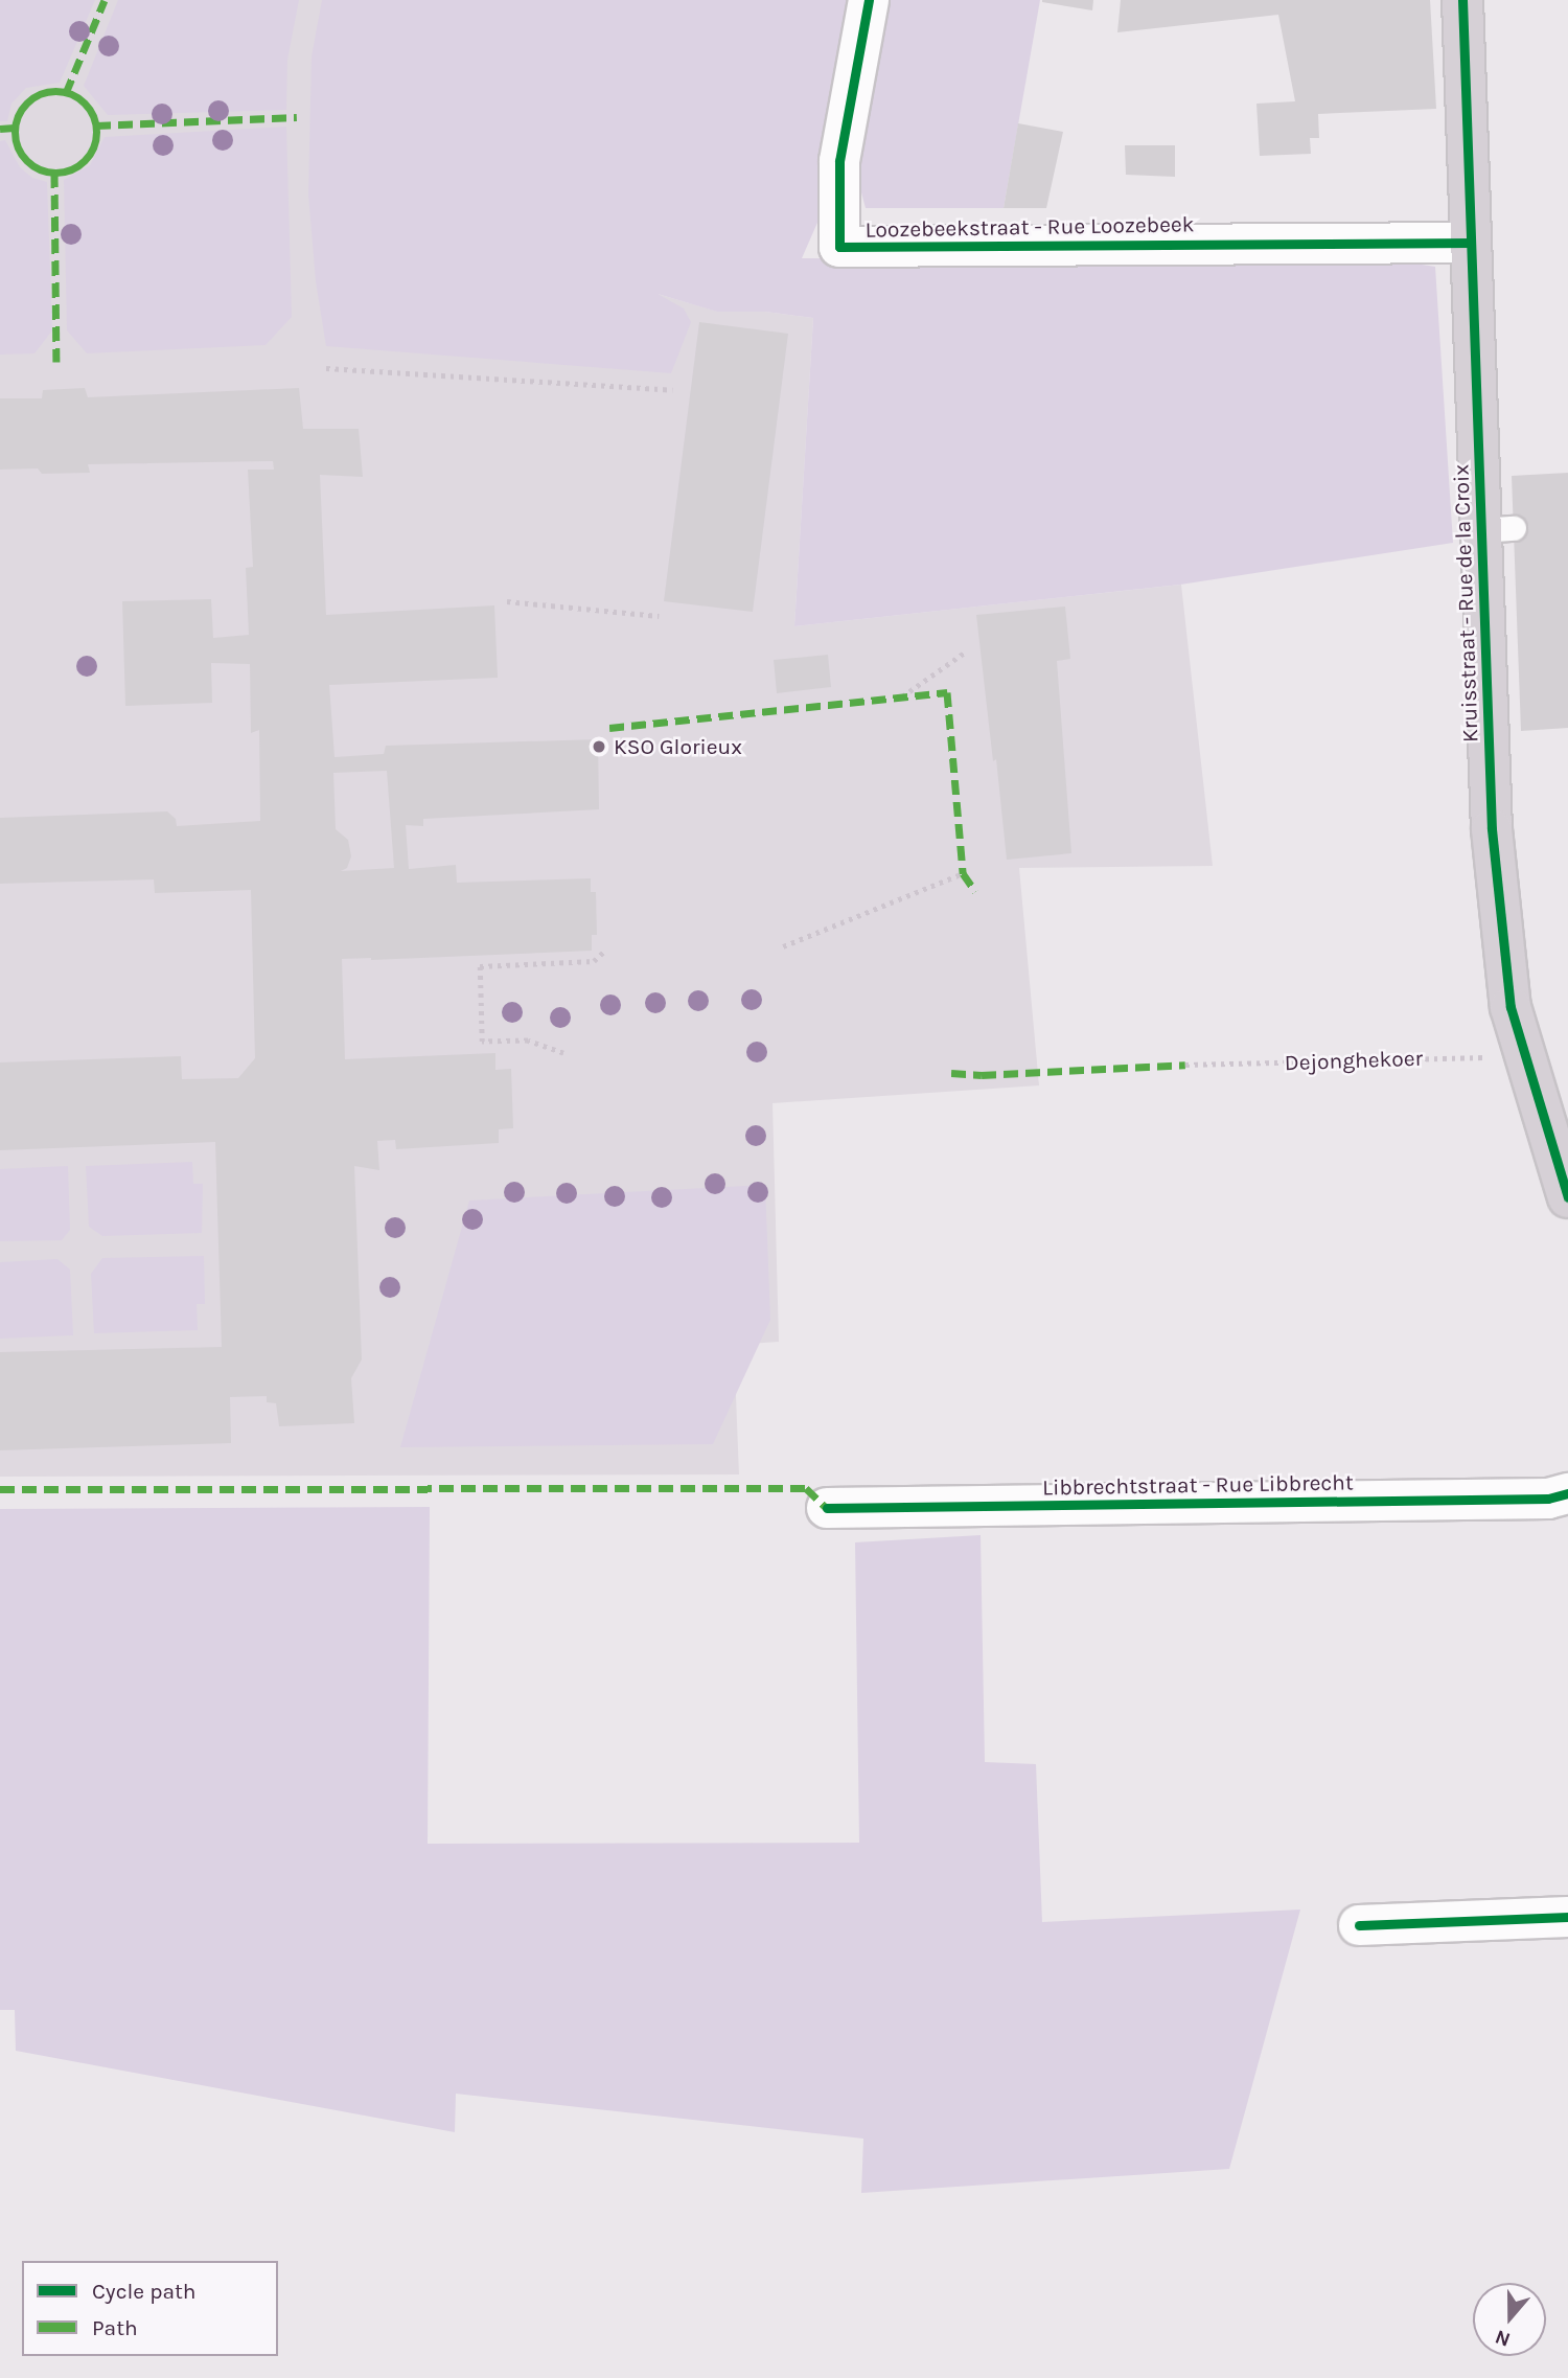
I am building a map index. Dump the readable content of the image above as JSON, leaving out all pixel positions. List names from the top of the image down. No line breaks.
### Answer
{"streets":{"main road":["Kruisstraat - Rue de la Croix"],"street":["Loozebeekstraat - Rue Loozebeek","Libbrechtstraat - Rue Libbrecht"],"path":["Dejonghekoer"]},"crossings":[["Loozebeekstraat - Rue Loozebeek","Kruisstraat - Rue de la Croix"],["Kruisstraat - Rue de la Croix","Dejonghekoer"]],"places":["KSO Glorieux"],"legend":["Cycle path","Path"],"north":"bottom"}
